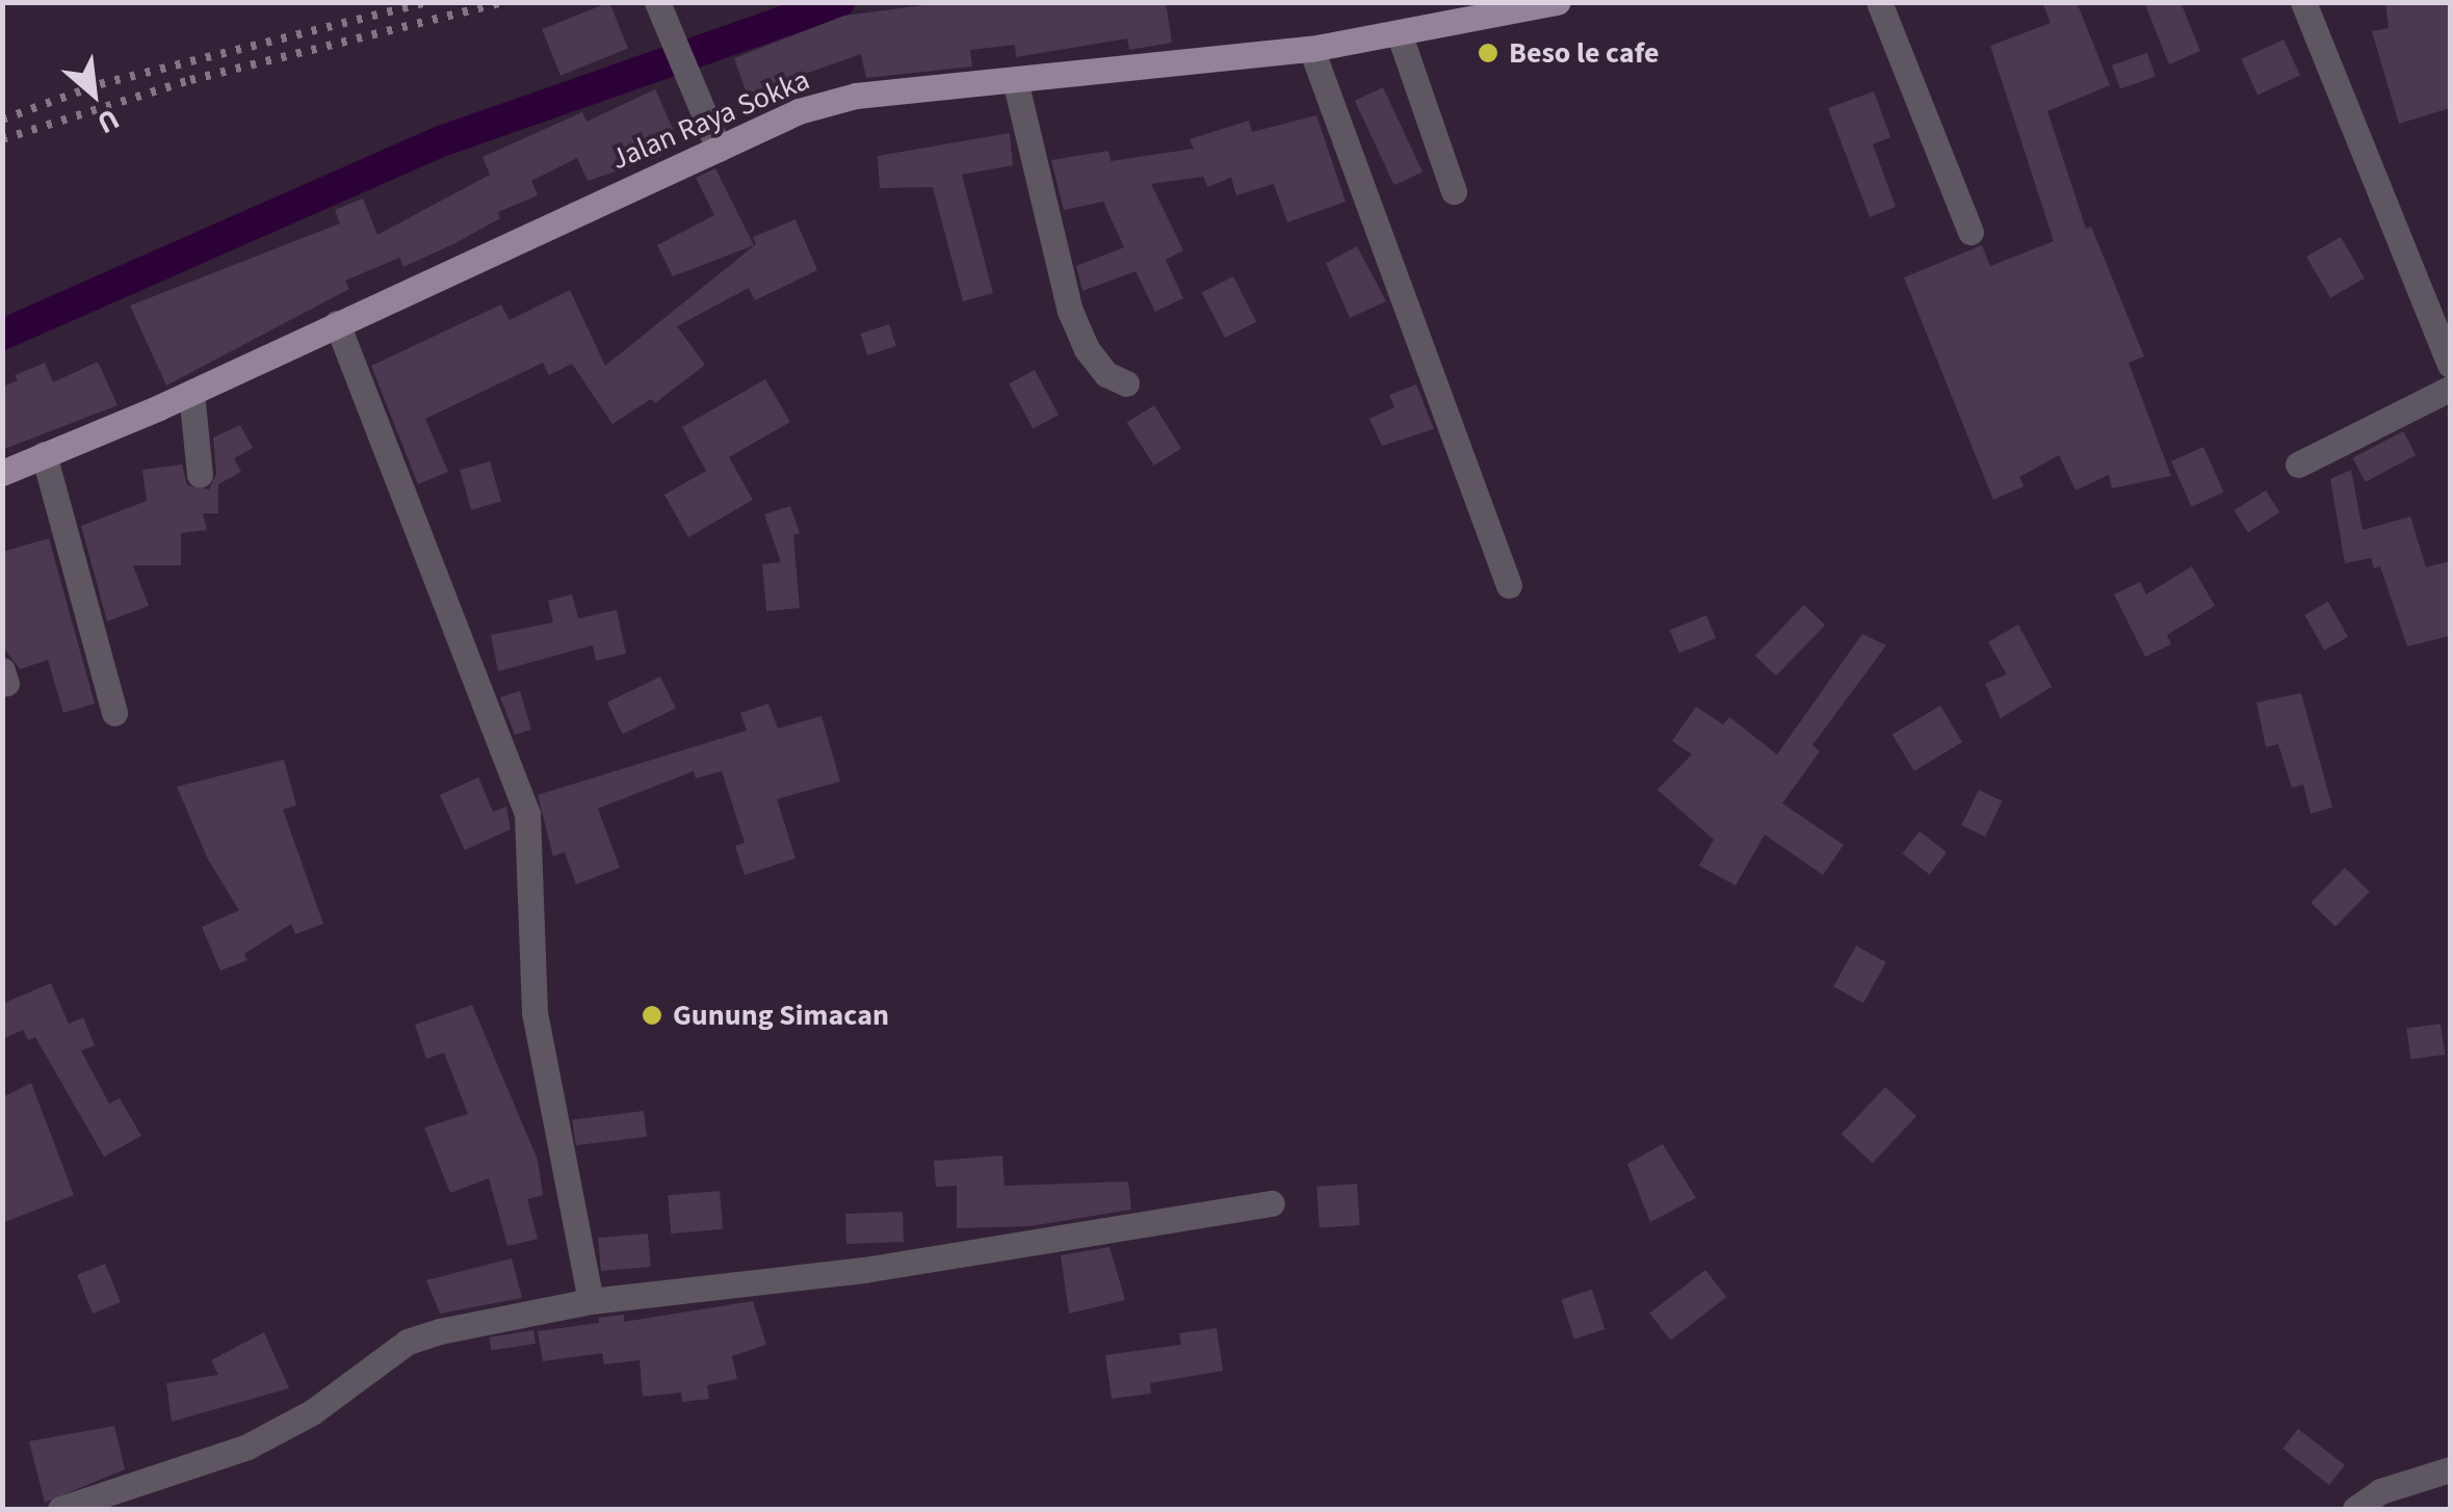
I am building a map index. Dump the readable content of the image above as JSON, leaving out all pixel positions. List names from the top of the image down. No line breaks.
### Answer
{"streets":{"main road":["Jalan Raya Sokka"]},"places":["Beso le cafe","Gunung Simacan"],"north":"bottom right"}
